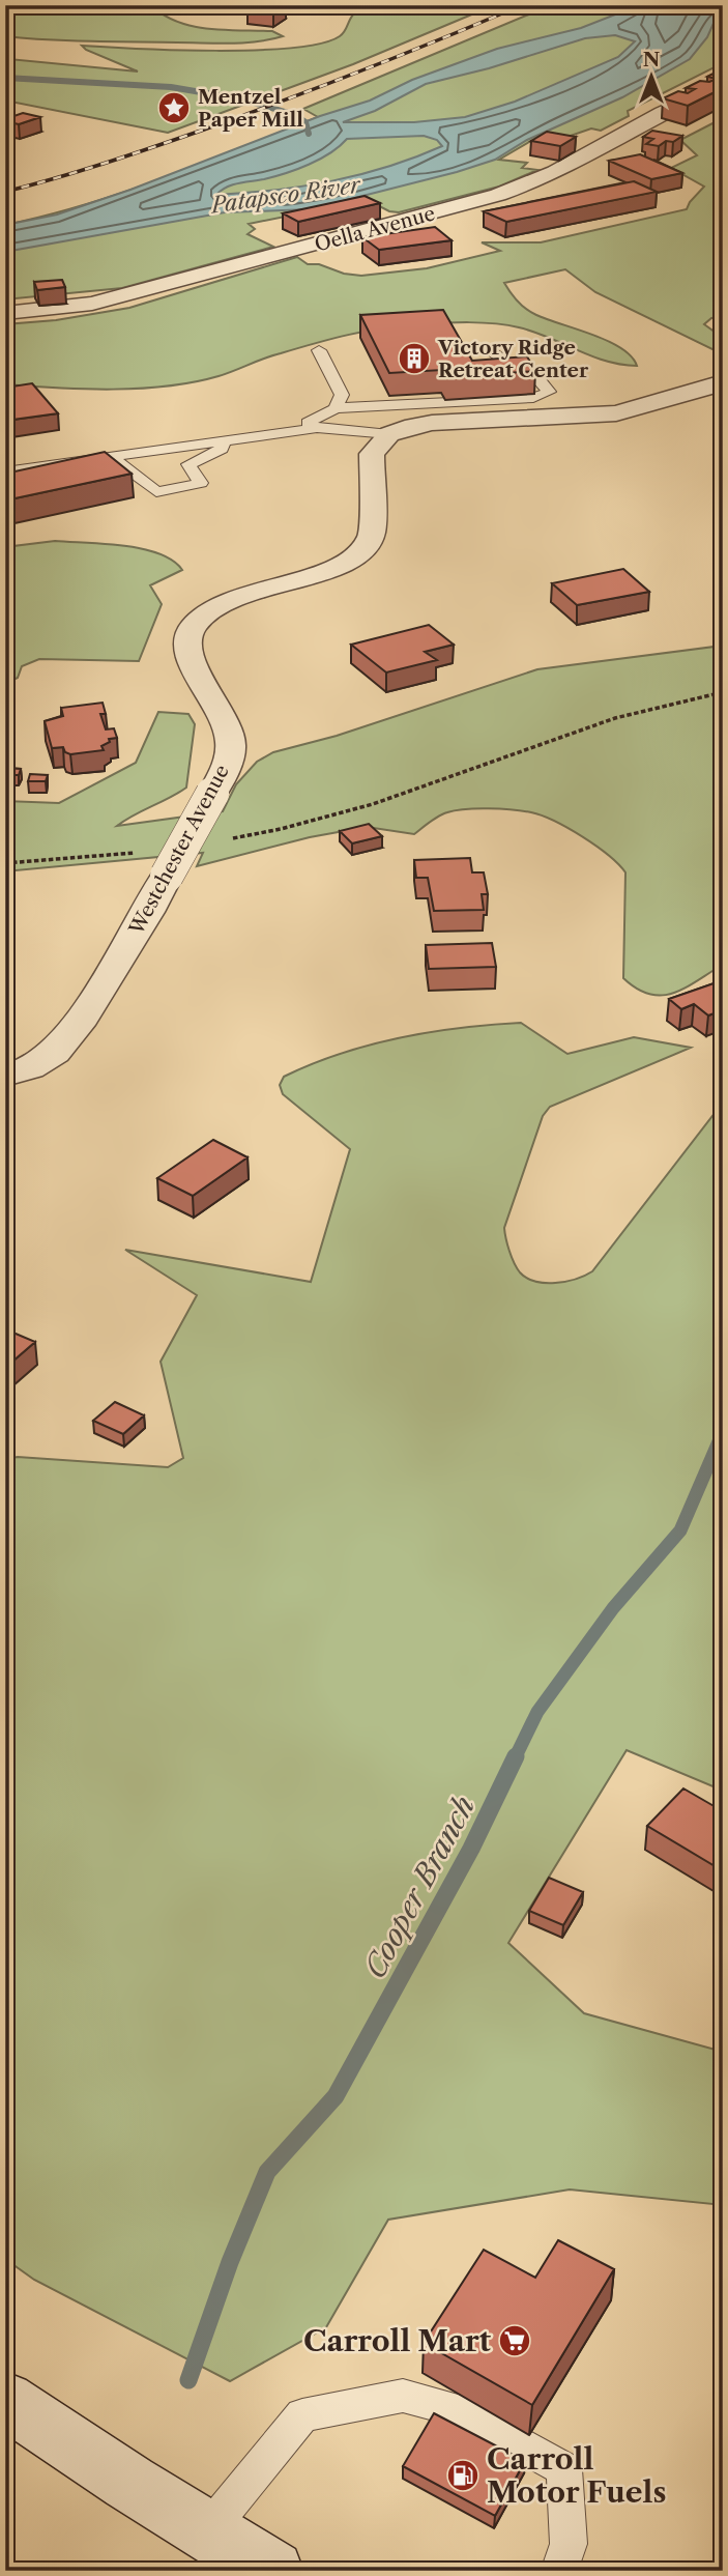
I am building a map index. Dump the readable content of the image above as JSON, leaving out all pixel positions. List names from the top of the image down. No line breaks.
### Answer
{"streets":{"street":["Oella Avenue","Westchester Avenue"]},"water":["Patapsco River","Cooper Branch"],"places":{"place":["Mentzel Paper Mill"],"building":["Victory Ridge Retreat Center"],"supermarket":["Carroll Mart"],"fuel station":["Carroll Motor Fuels"]},"north":"top"}
